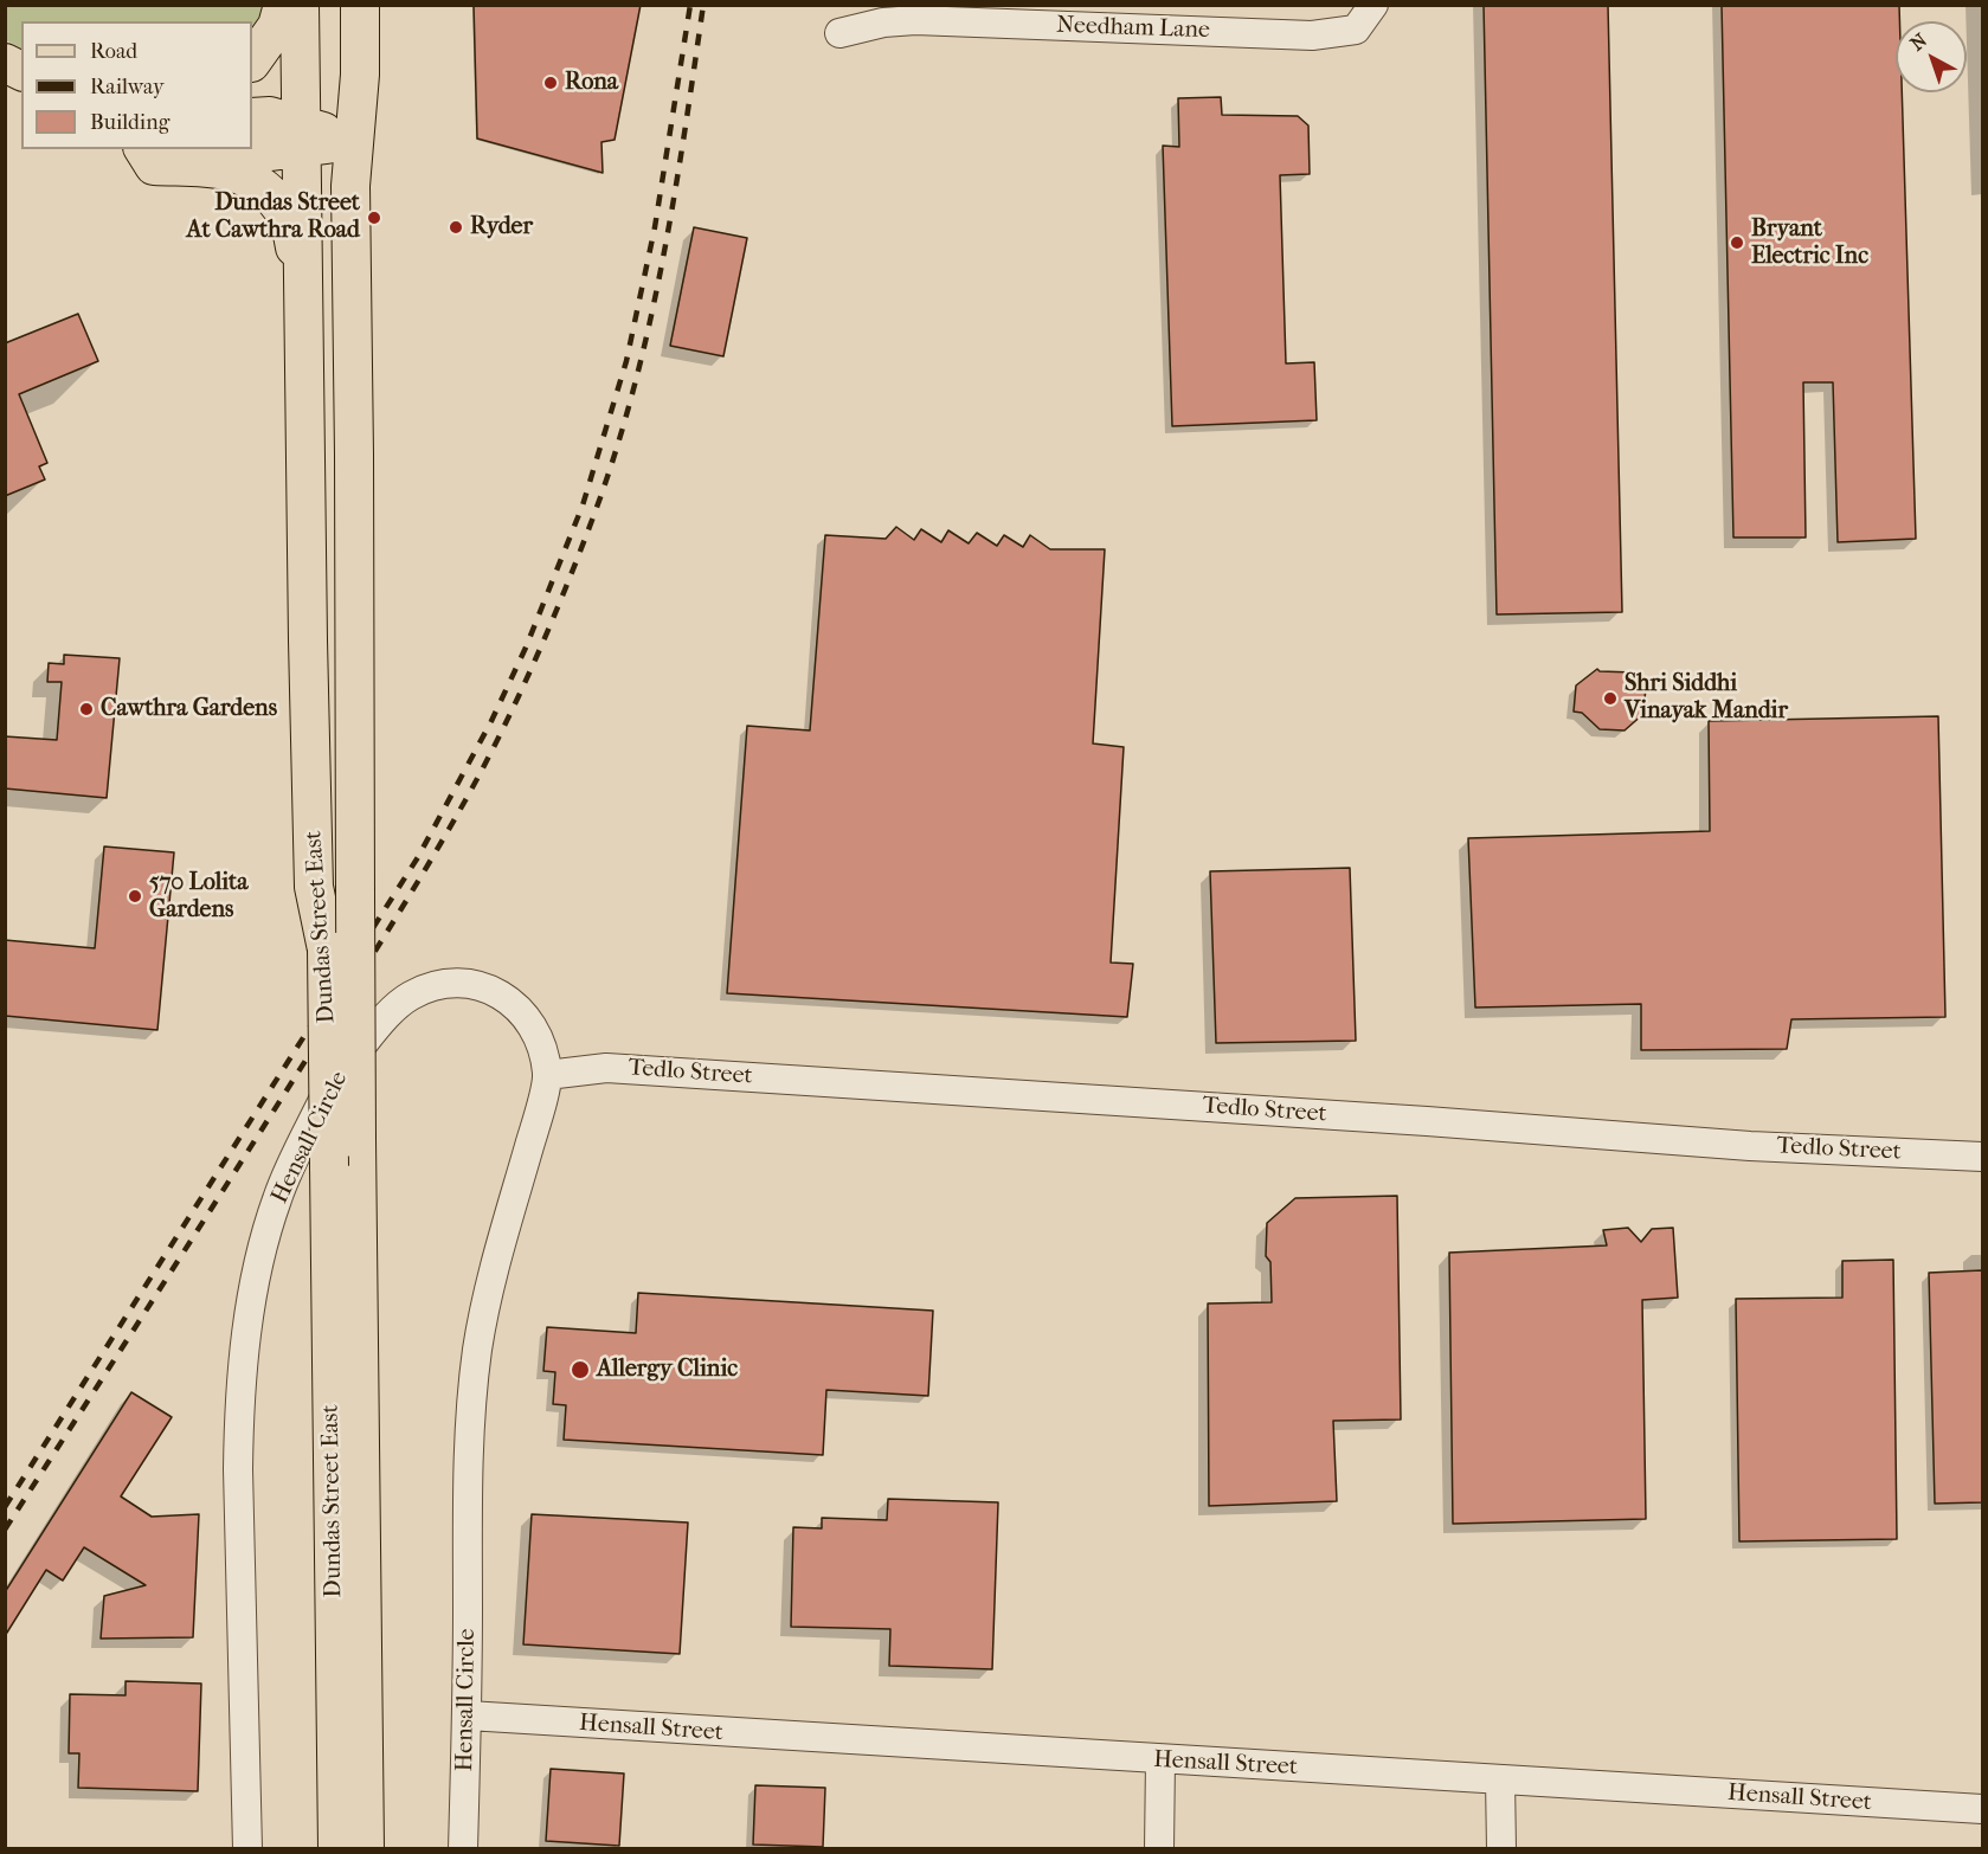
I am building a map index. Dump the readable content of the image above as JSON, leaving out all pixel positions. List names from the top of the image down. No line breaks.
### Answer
{"streets":{"main road":["Dundas Street East"],"street":["Needham Lane","Tedlo Street","Hensall Circle","Hensall Street"]},"crossings":[["Tedlo Street","Hensall Circle"],["Hensall Circle","Hensall Street"]],"places":["Rona","Dundas Street At Cawthra Road","Ryder","Bryant Electric Inc","Shri Siddhi Vinayak Mandir","Cawthra Gardens","570 Lolita Gardens","Allergy Clinic"],"legend":["Road","Railway","Building"],"north":"top left"}
